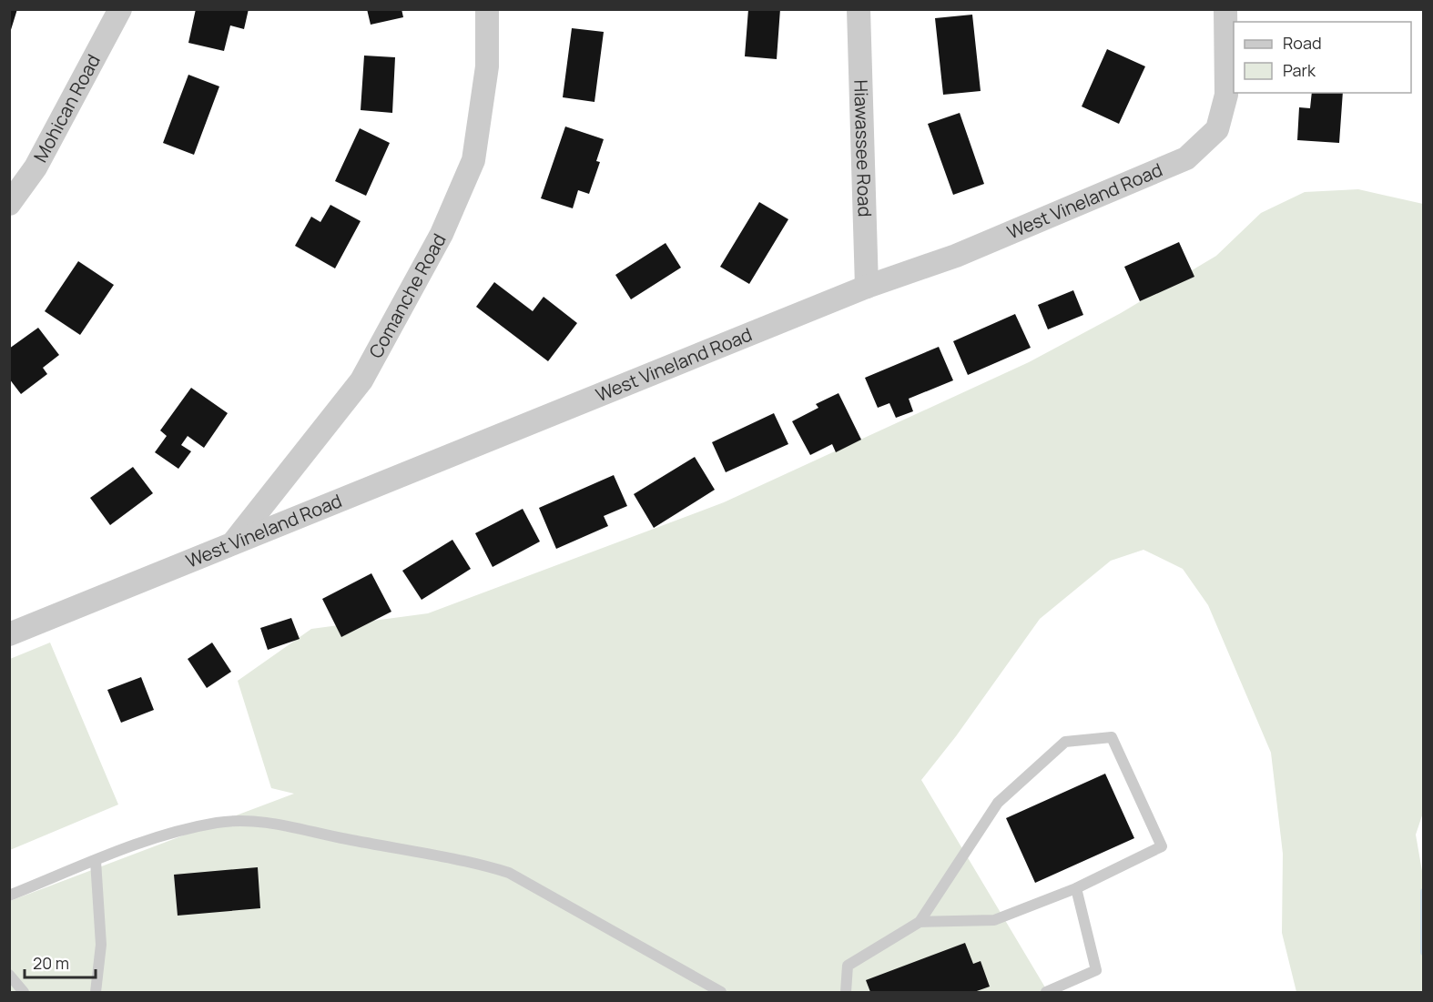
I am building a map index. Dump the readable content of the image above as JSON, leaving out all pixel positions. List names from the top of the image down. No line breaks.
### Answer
{"streets":{"street":["Mohican Road","Hiawassee Road","West Vineland Road","Comanche Road"]},"crossings":[["Hiawassee Road","West Vineland Road"],["West Vineland Road","Comanche Road"]],"legend":["Road","Park"],"scale_bar":"20 m"}
